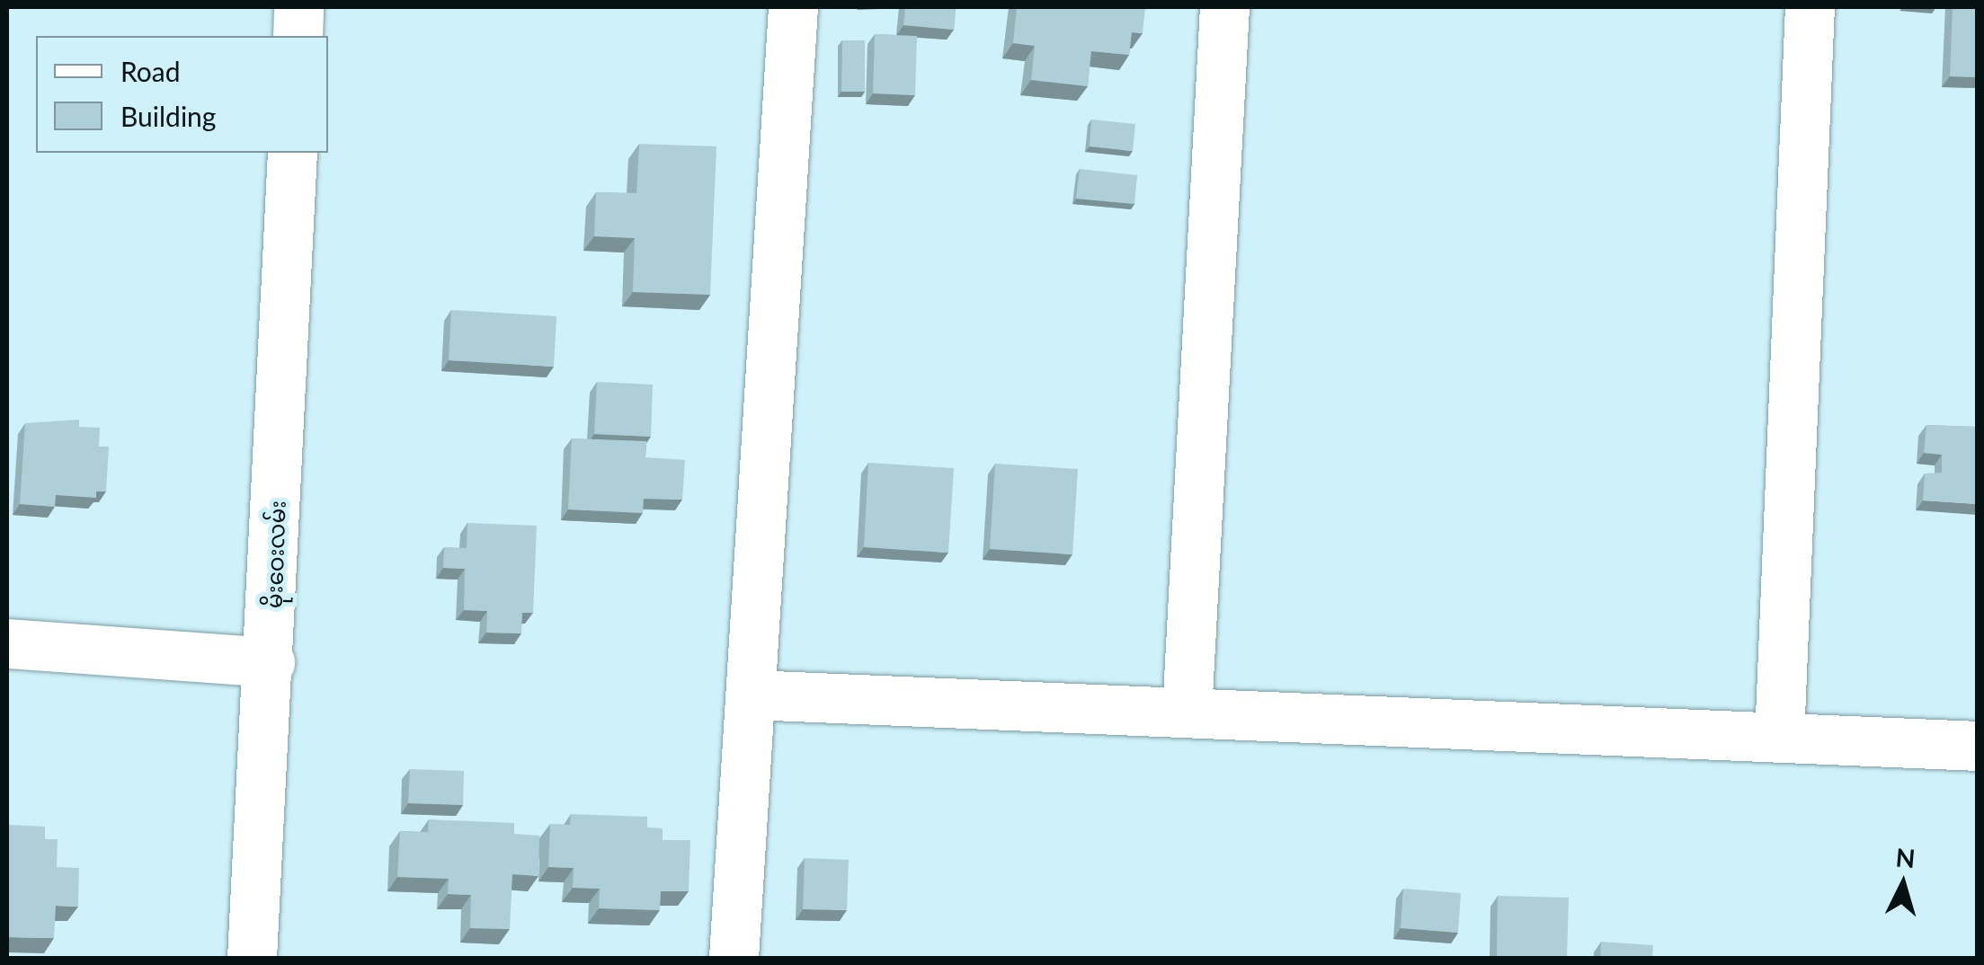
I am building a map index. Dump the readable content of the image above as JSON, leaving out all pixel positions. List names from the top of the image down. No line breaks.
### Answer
{"streets":{"street":["မိုးဝေးလမ်း"]},"legend":["Road","Building"],"north":"top"}
